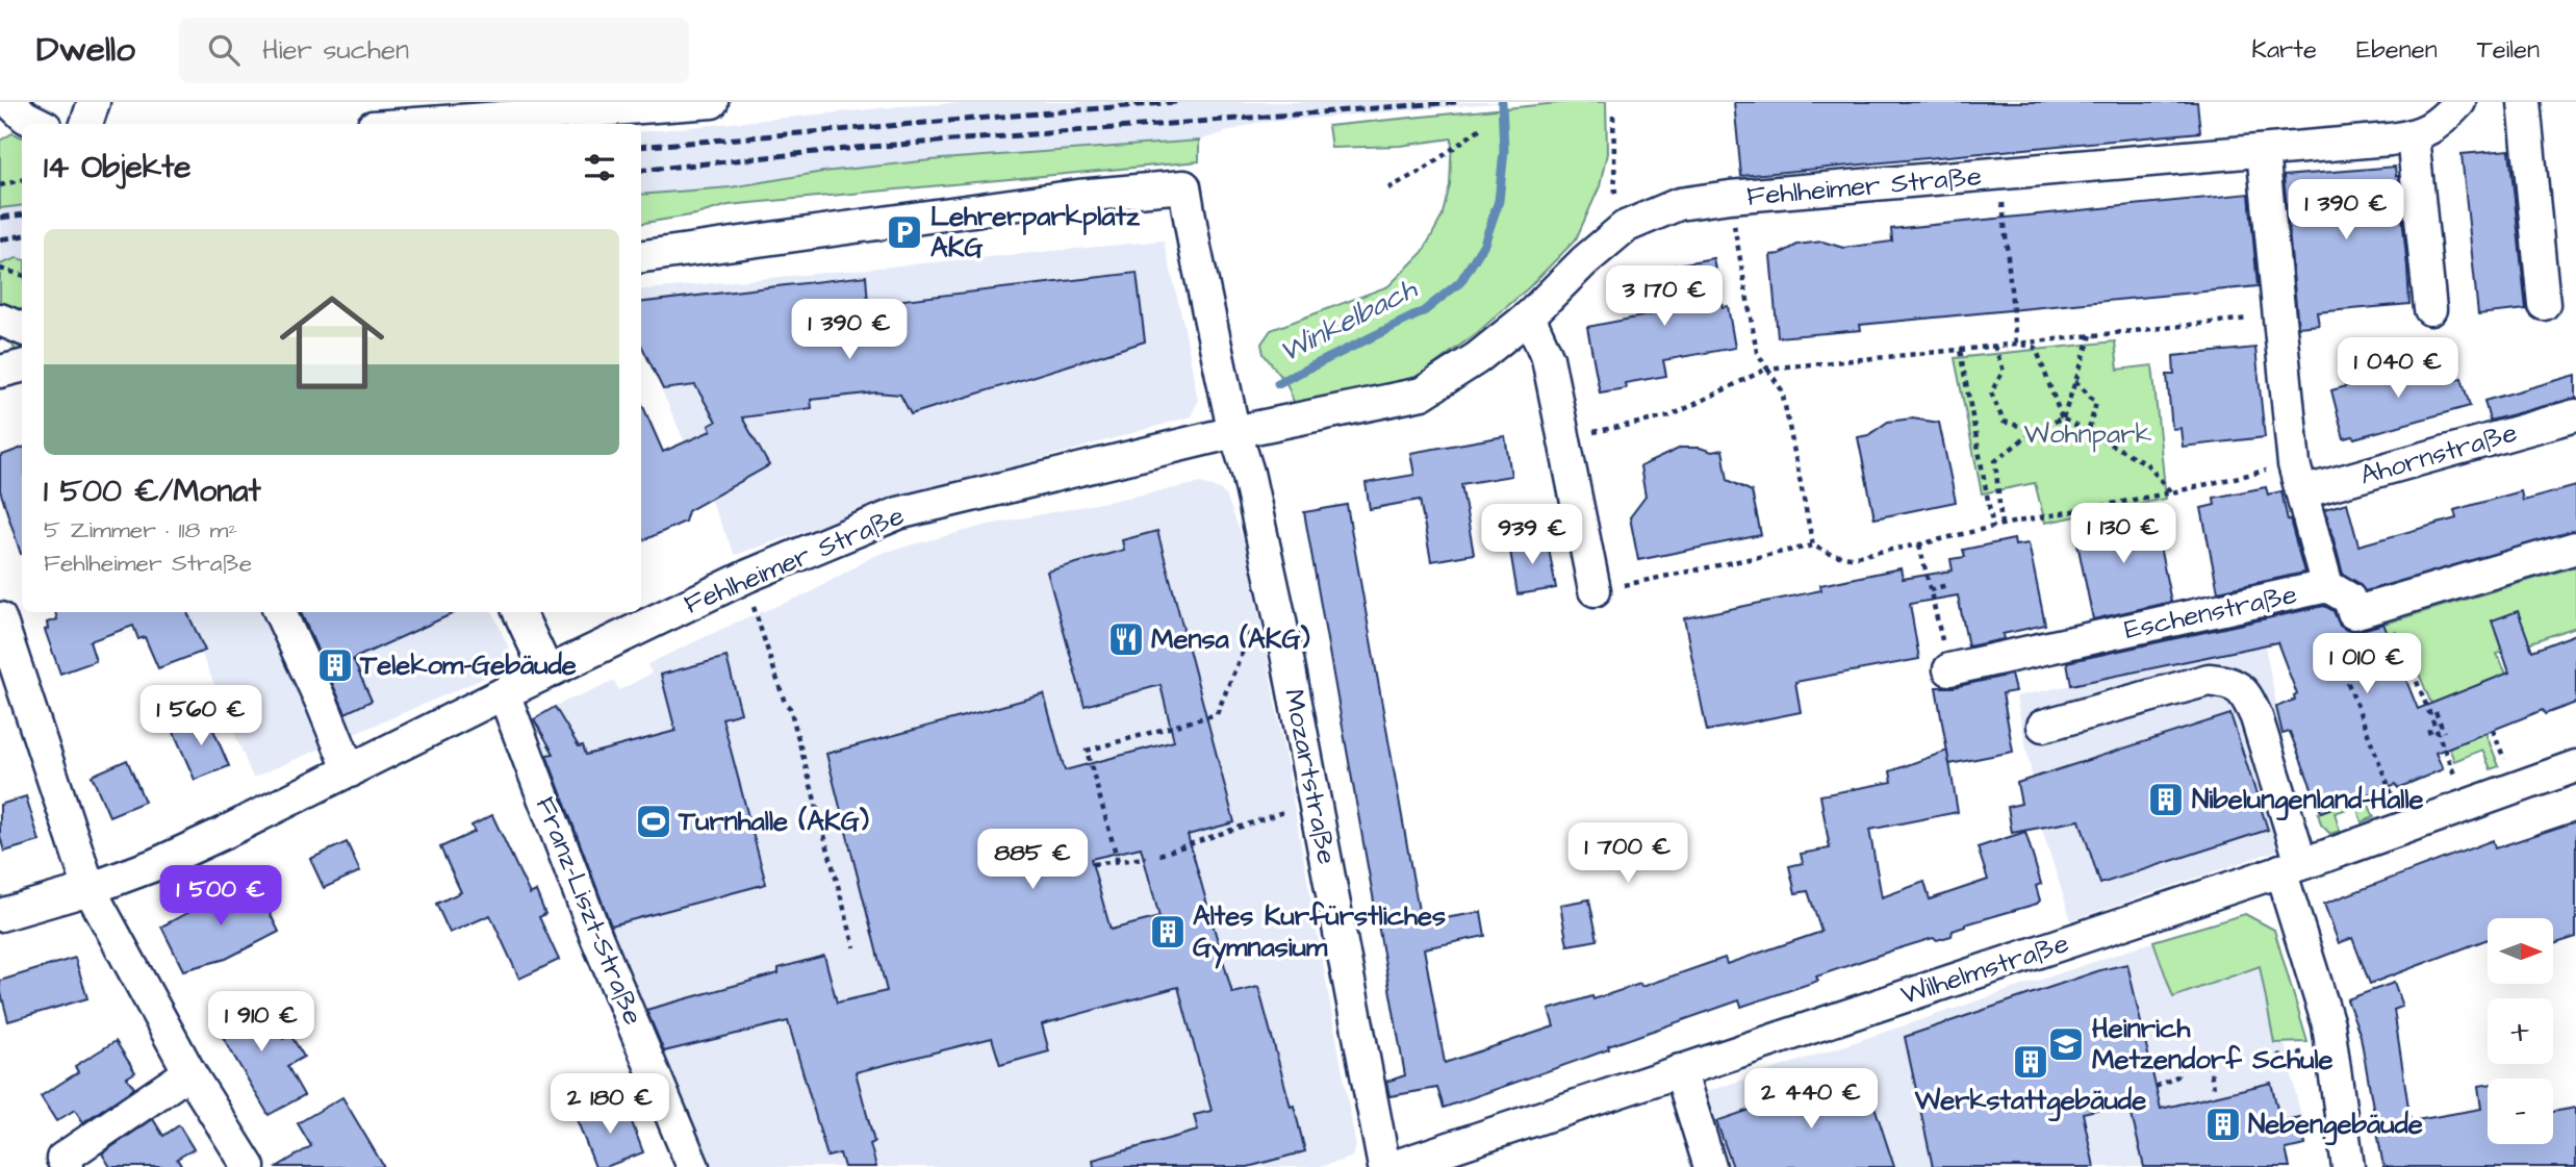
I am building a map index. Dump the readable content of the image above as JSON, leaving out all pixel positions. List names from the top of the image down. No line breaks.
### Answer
{"streets":{"street":["Fehlheimer Straße","Ahornstraße","Eschenstraße","Mozartstraße","Franz-Liszt-Straße","Wilhelmstraße"]},"crossings":[["Fehlheimer Straße","Eschenstraße"],["Fehlheimer Straße","Mozartstraße"],["Fehlheimer Straße","Franz-Liszt-Straße"],["Ahornstraße","Eschenstraße"]],"water":["Winkelbach"],"parks":["Wohnpark"],"places":{"parking":["Lehrerparkplatz AKG"],"restaurant":["Mensa (AKG)"],"building":["Telekom-Gebäude","Nibelungenland-Halle","Altes Kurfürstliches Gymnasium","Werkstattgebäude","Nebengebäude"],"sports":["Turnhalle (AKG)"],"school or university":["Heinrich Metzendorf Schule"]},"north":"right","page":{"header":"Dwello","search":"Hier suchen","nav":["Karte","Ebenen","Teilen"],"heading":"14 Objekte","price":["1 390 €","3 170 €","1 390 €","1 040 €","1 130 €","939 €","1 010 €","1 560 €","1 700 €","885 €","1 500 €","1 910 €","2 440 €","2 180 €"],"list":[{"name":"1 500 €/Monat","note":"5 Zimmer · 118 m² · Fehlheimer Straße"}],"map_buttons":["+","−"]}}
